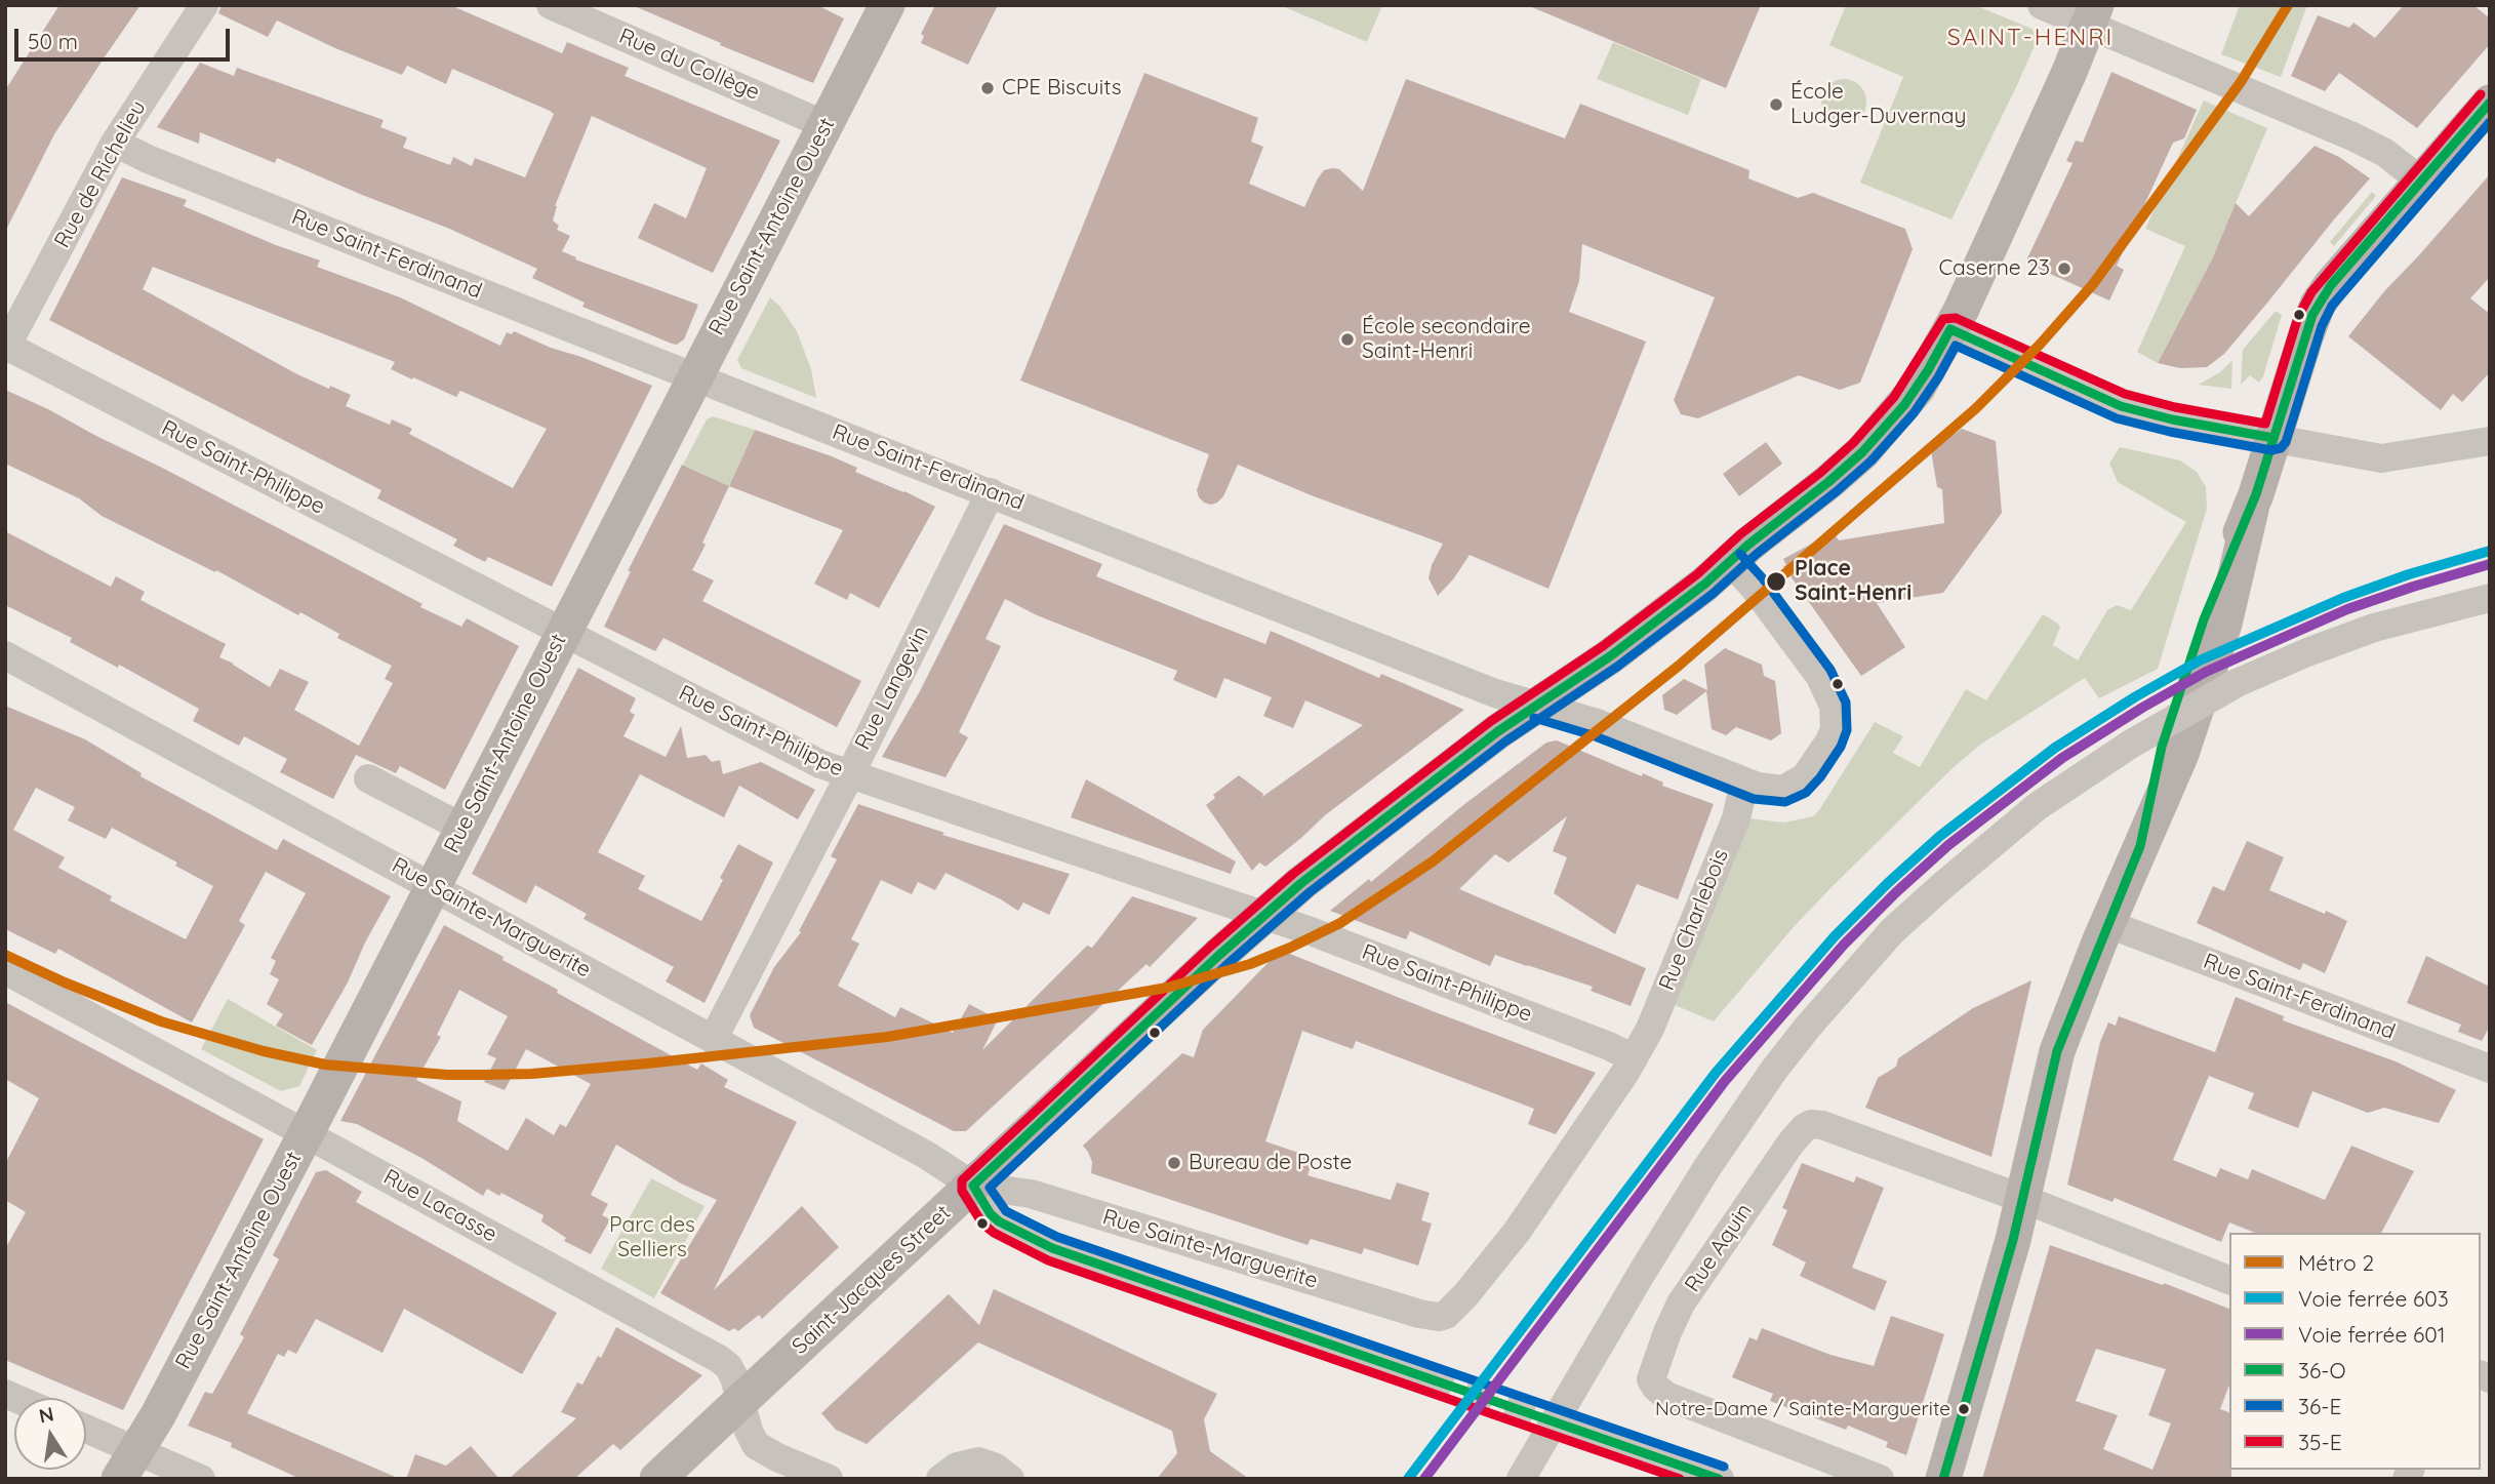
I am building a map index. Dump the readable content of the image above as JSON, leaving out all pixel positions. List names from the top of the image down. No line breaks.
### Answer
{"streets":{"main road":["Rue Saint-Antoine Ouest","Saint-Jacques Street"],"street":["Rue du Collège","Rue de Richelieu","Rue Saint-Ferdinand","Rue Saint-Philippe","Rue Langevin","Rue Sainte-Marguerite","Rue Charlebois","Rue Lacasse","Rue Aquin"]},"crossings":[["Rue du Collège","Rue Saint-Antoine Ouest"],["Rue de Richelieu","Rue Saint-Ferdinand"],["Rue de Richelieu","Rue Saint-Philippe"],["Rue Saint-Antoine Ouest","Rue Saint-Ferdinand"],["Rue Saint-Antoine Ouest","Rue Saint-Philippe"],["Rue Saint-Antoine Ouest","Rue Sainte-Marguerite"],["Rue Saint-Antoine Ouest","Rue Lacasse"],["Rue Saint-Ferdinand","Rue Langevin"],["Rue Saint-Ferdinand","Rue Charlebois"],["Rue Saint-Ferdinand","Saint-Jacques Street"],["Rue Saint-Philippe","Rue Langevin"],["Rue Saint-Philippe","Rue Charlebois"],["Rue Saint-Philippe","Saint-Jacques Street"],["Rue Langevin","Rue Sainte-Marguerite"],["Rue Sainte-Marguerite","Rue Charlebois"],["Rue Sainte-Marguerite","Saint-Jacques Street"],["Rue Lacasse","Saint-Jacques Street"]],"districts":["SAINT-HENRI"],"parks":["Parc des Selliers"],"places":["CPE Biscuits","École Ludger-Duvernay","Caserne 23","École secondaire Saint-Henri","Place Saint-Henri","Bureau de Poste","Notre-Dame / Sainte-Marguerite"],"lines":["metro line 2","transit line 35-E","transit line 36-O","transit line 36-E","rail line 603","rail line 601"],"legend":["Métro 2","Voie ferrée 603","Voie ferrée 601","36-O","36-E","35-E"],"scale_bar":"50 m","north":"top"}
